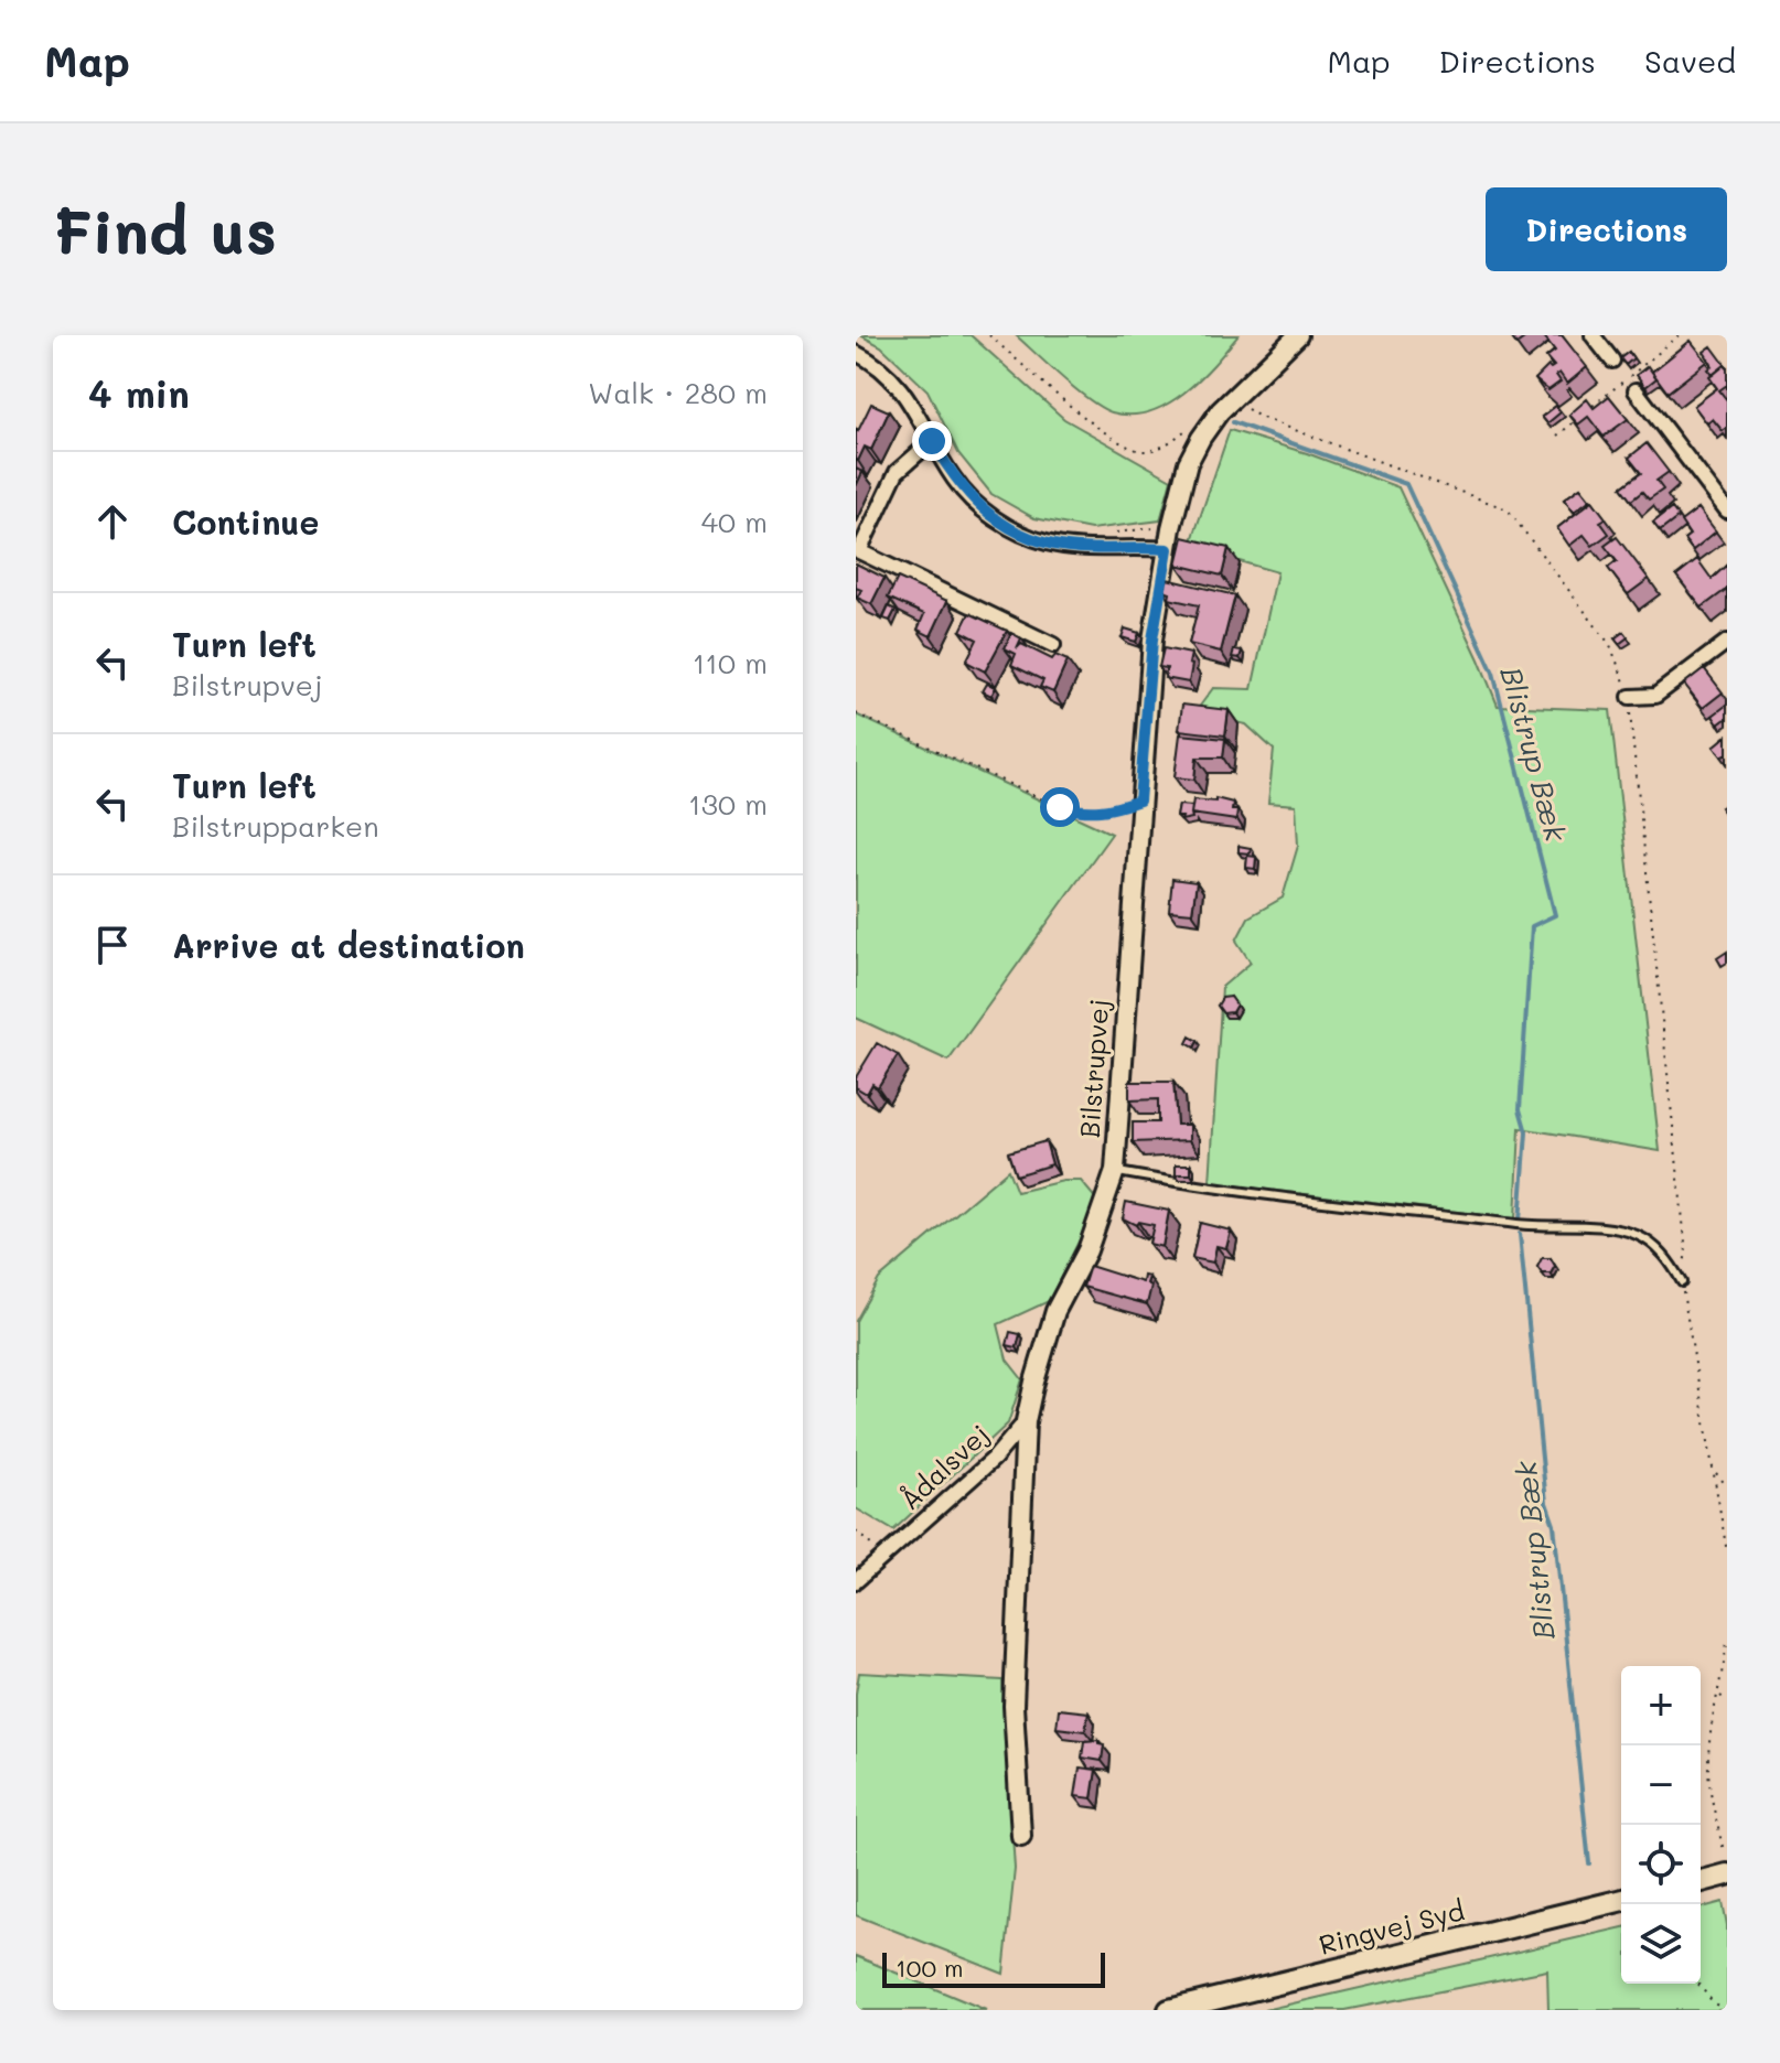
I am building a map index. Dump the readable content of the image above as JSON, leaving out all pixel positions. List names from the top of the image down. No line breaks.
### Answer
{"streets":{"main road":["Ringvej Syd"],"street":["Bilstrupvej","Ådalsvej"]},"crossings":[["Bilstrupvej","Ådalsvej"]],"water":["Blistrup Bæk"],"scale_bar":"100 m","page":{"header":"Map","nav":["Map","Directions","Saved"],"buttons":"Directions","title":"Find us","heading":["4 min","Walk · 280 m"],"list":[["Continue","40 m"],["Turn left","Bilstrupvej","110 m"],["Turn left","Bilstrupparken","130 m"],"Arrive at destination"],"map_buttons":["+","−"],"scale":"100 m"}}
